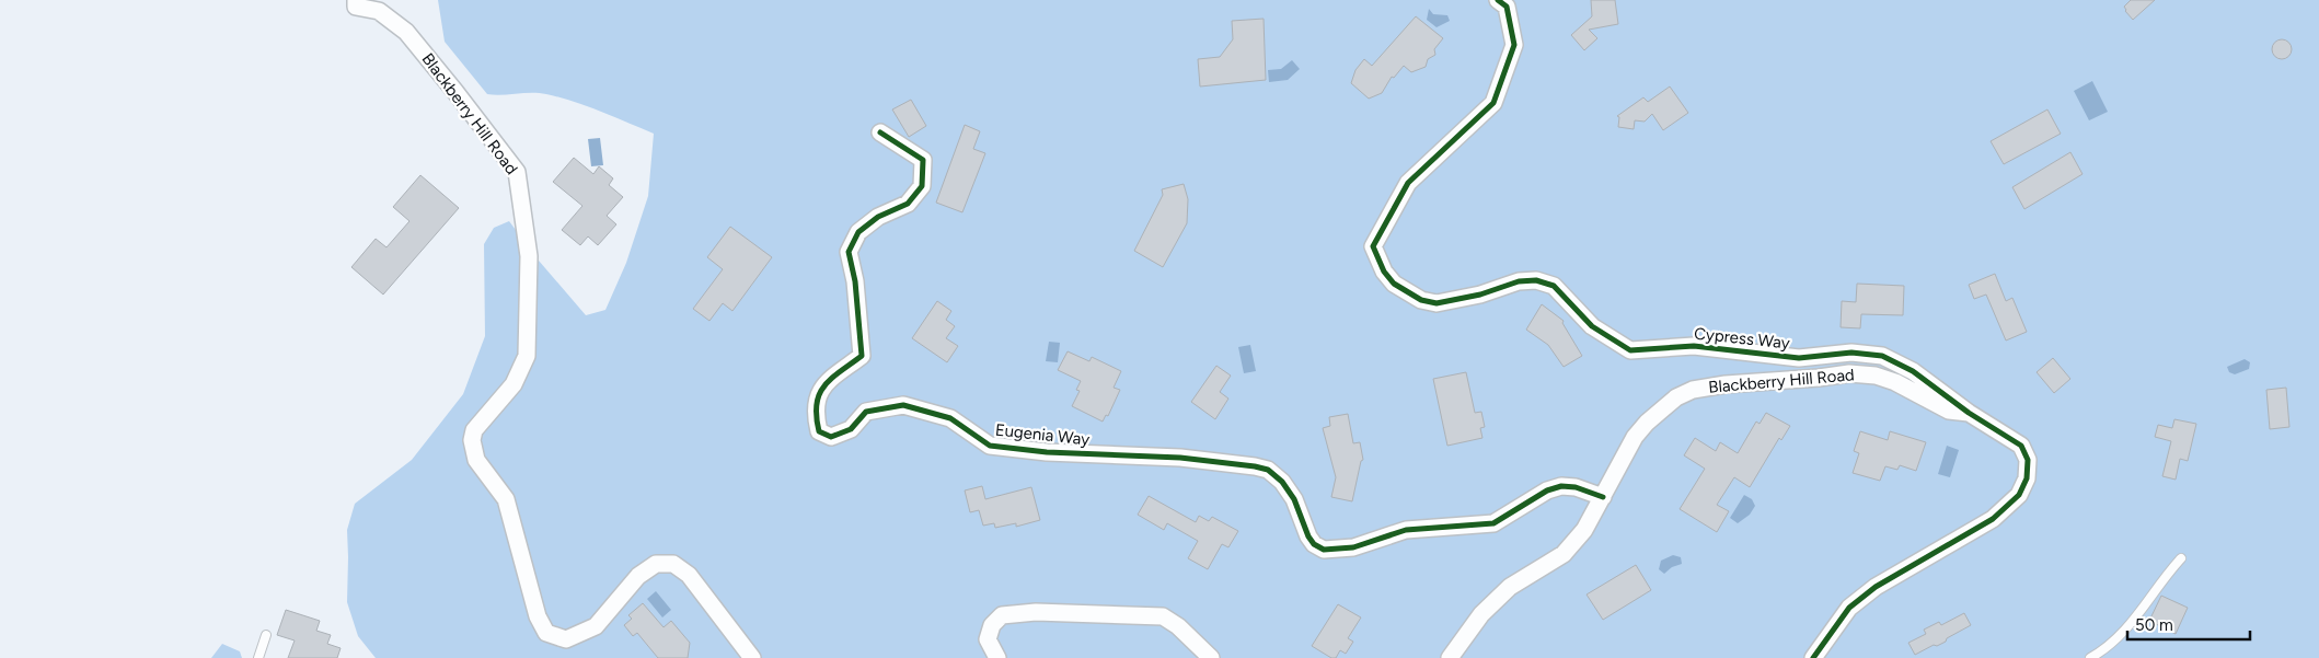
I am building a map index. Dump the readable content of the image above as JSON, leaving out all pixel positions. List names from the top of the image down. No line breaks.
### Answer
{"streets":{"street":["Blackberry Hill Road","Cypress Way","Eugenia Way"]},"crossings":[["Blackberry Hill Road","Cypress Way"],["Blackberry Hill Road","Eugenia Way"]],"scale_bar":"50 m"}
